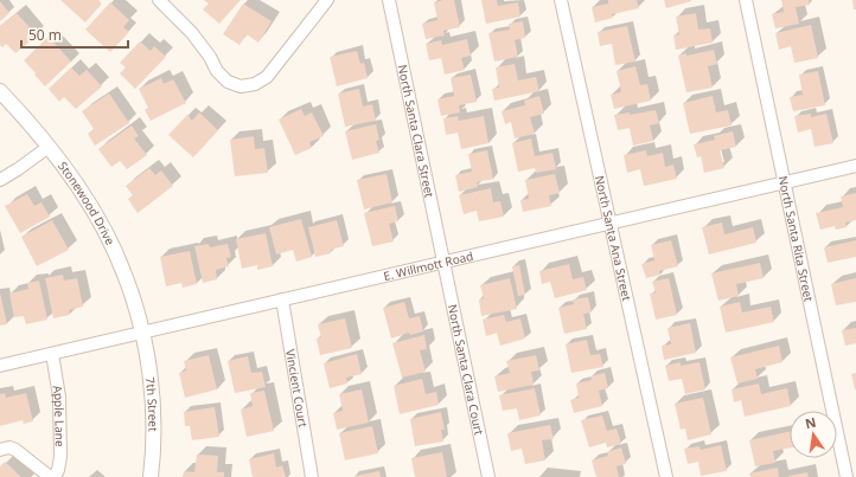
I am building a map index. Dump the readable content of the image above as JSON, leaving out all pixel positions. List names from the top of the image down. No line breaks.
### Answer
{"streets":{"street":["North Santa Clara Street","Stonewood Drive","North Santa Rita Street","North Santa Ana Street","E. Willmott Road","North Santa Clara Court","Vincient Court","7th Street","Apple Lane"]},"crossings":[["North Santa Clara Street","E. Willmott Road"],["North Santa Clara Street","North Santa Clara Court"],["Stonewood Drive","E. Willmott Road"],["Stonewood Drive","7th Street"],["North Santa Rita Street","E. Willmott Road"],["North Santa Ana Street","E. Willmott Road"],["E. Willmott Road","North Santa Clara Court"],["E. Willmott Road","Vincient Court"],["E. Willmott Road","7th Street"],["E. Willmott Road","Apple Lane"]],"scale_bar":"50 m","north":"top"}
